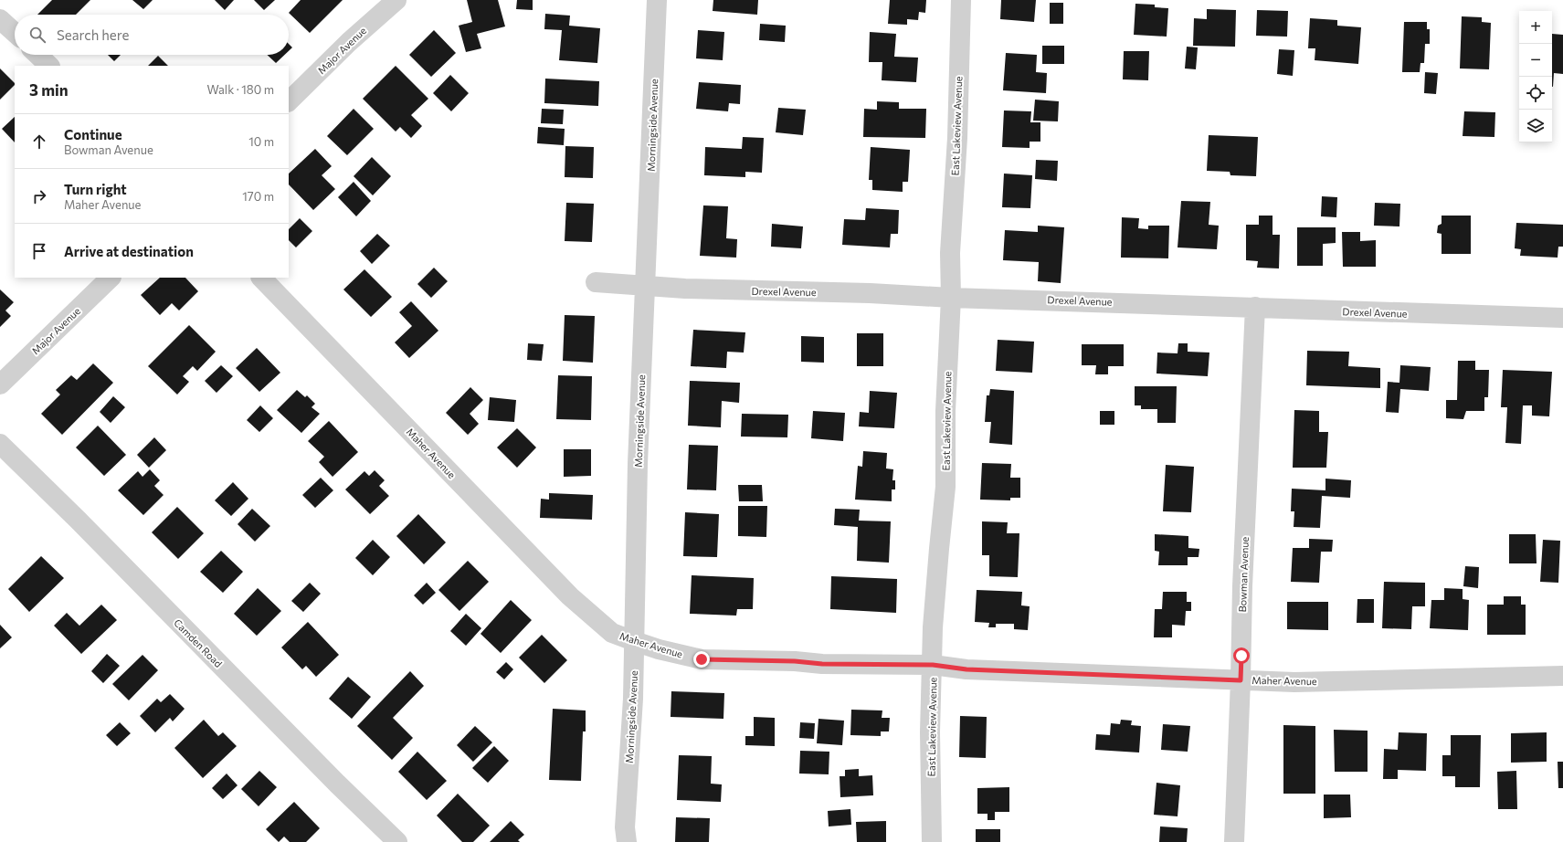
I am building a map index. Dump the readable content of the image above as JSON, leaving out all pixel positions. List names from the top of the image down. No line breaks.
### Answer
{"streets":{"street":["Major Avenue","Morningside Avenue","East Lakeview Avenue","Drexel Avenue","Maher Avenue","Bowman Avenue","Camden Road"]},"crossings":[["Morningside Avenue","Drexel Avenue"],["Morningside Avenue","Maher Avenue"],["East Lakeview Avenue","Drexel Avenue"],["East Lakeview Avenue","Maher Avenue"],["Drexel Avenue","Bowman Avenue"],["Maher Avenue","Bowman Avenue"]],"page":{"map_buttons":["+","−"],"search":"Search here","heading":["3 min","Walk · 180 m"],"list":[["Continue","Bowman Avenue","10 m"],["Turn right","Maher Avenue","170 m"],"Arrive at destination"]}}
